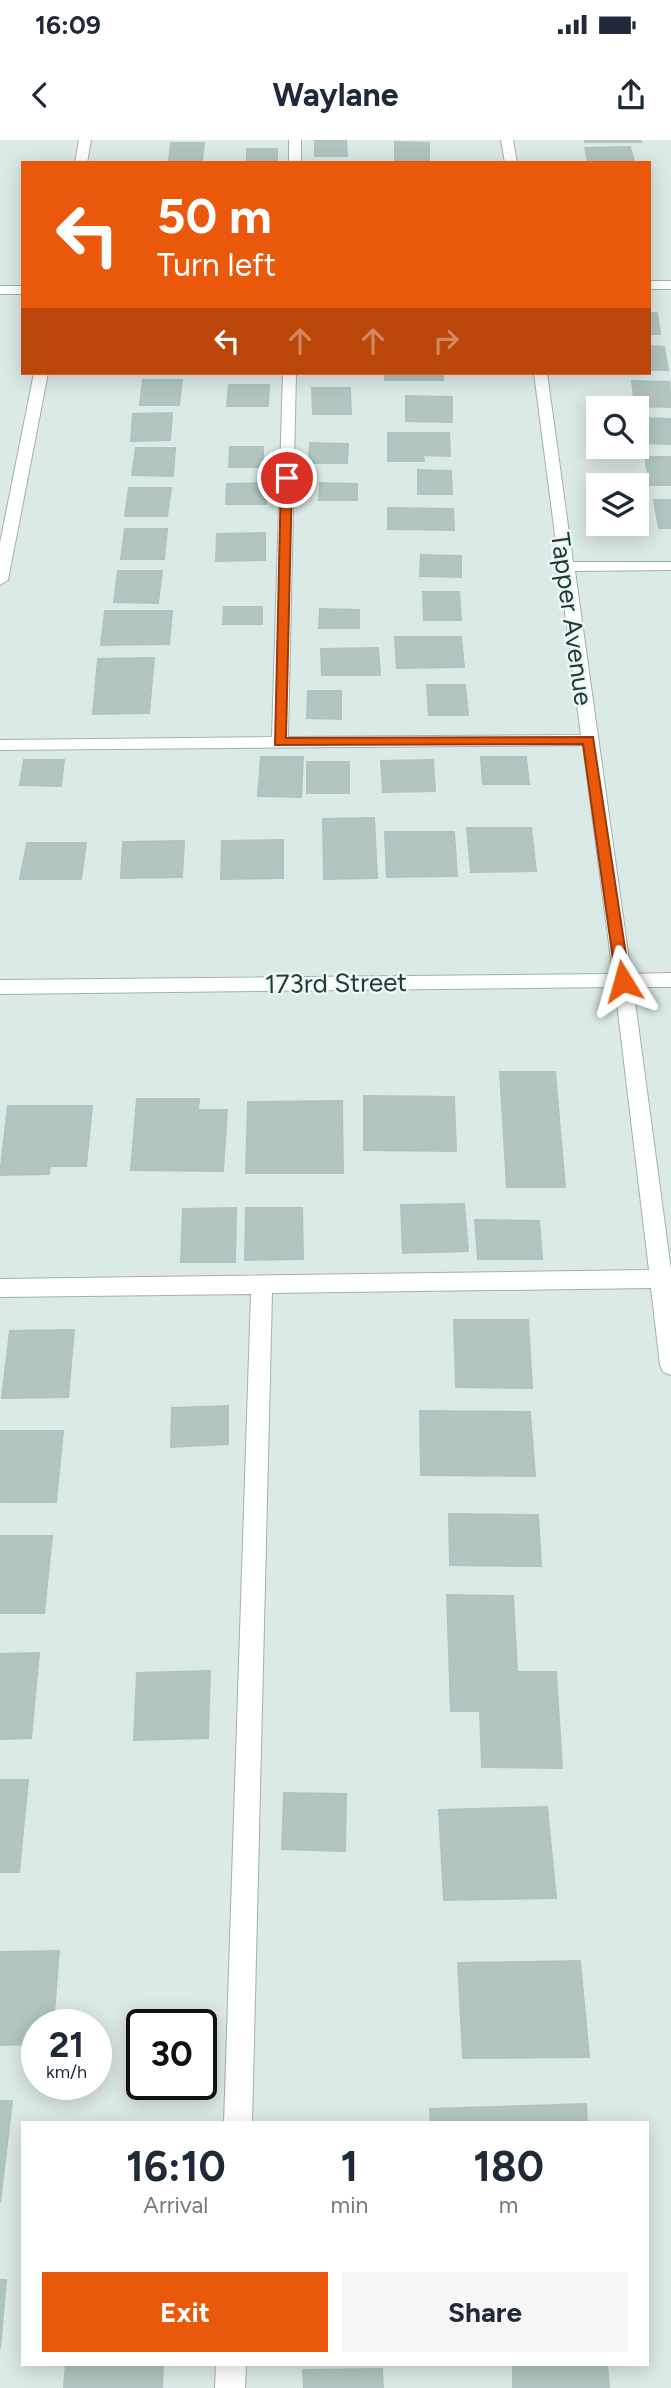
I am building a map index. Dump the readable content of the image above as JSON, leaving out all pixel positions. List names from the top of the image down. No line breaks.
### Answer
{"streets":{"street":["Tapper Avenue","173rd Street"]},"crossings":[["Tapper Avenue","173rd Street"]],"page":{"status":"16:09","header":"Waylane","turn":["50 m","Turn left"],"speed":"21 km/h","limit":"30","eta":["16:10","Arrival","1","min","180","m"],"buttons":["Exit","Share"]}}
